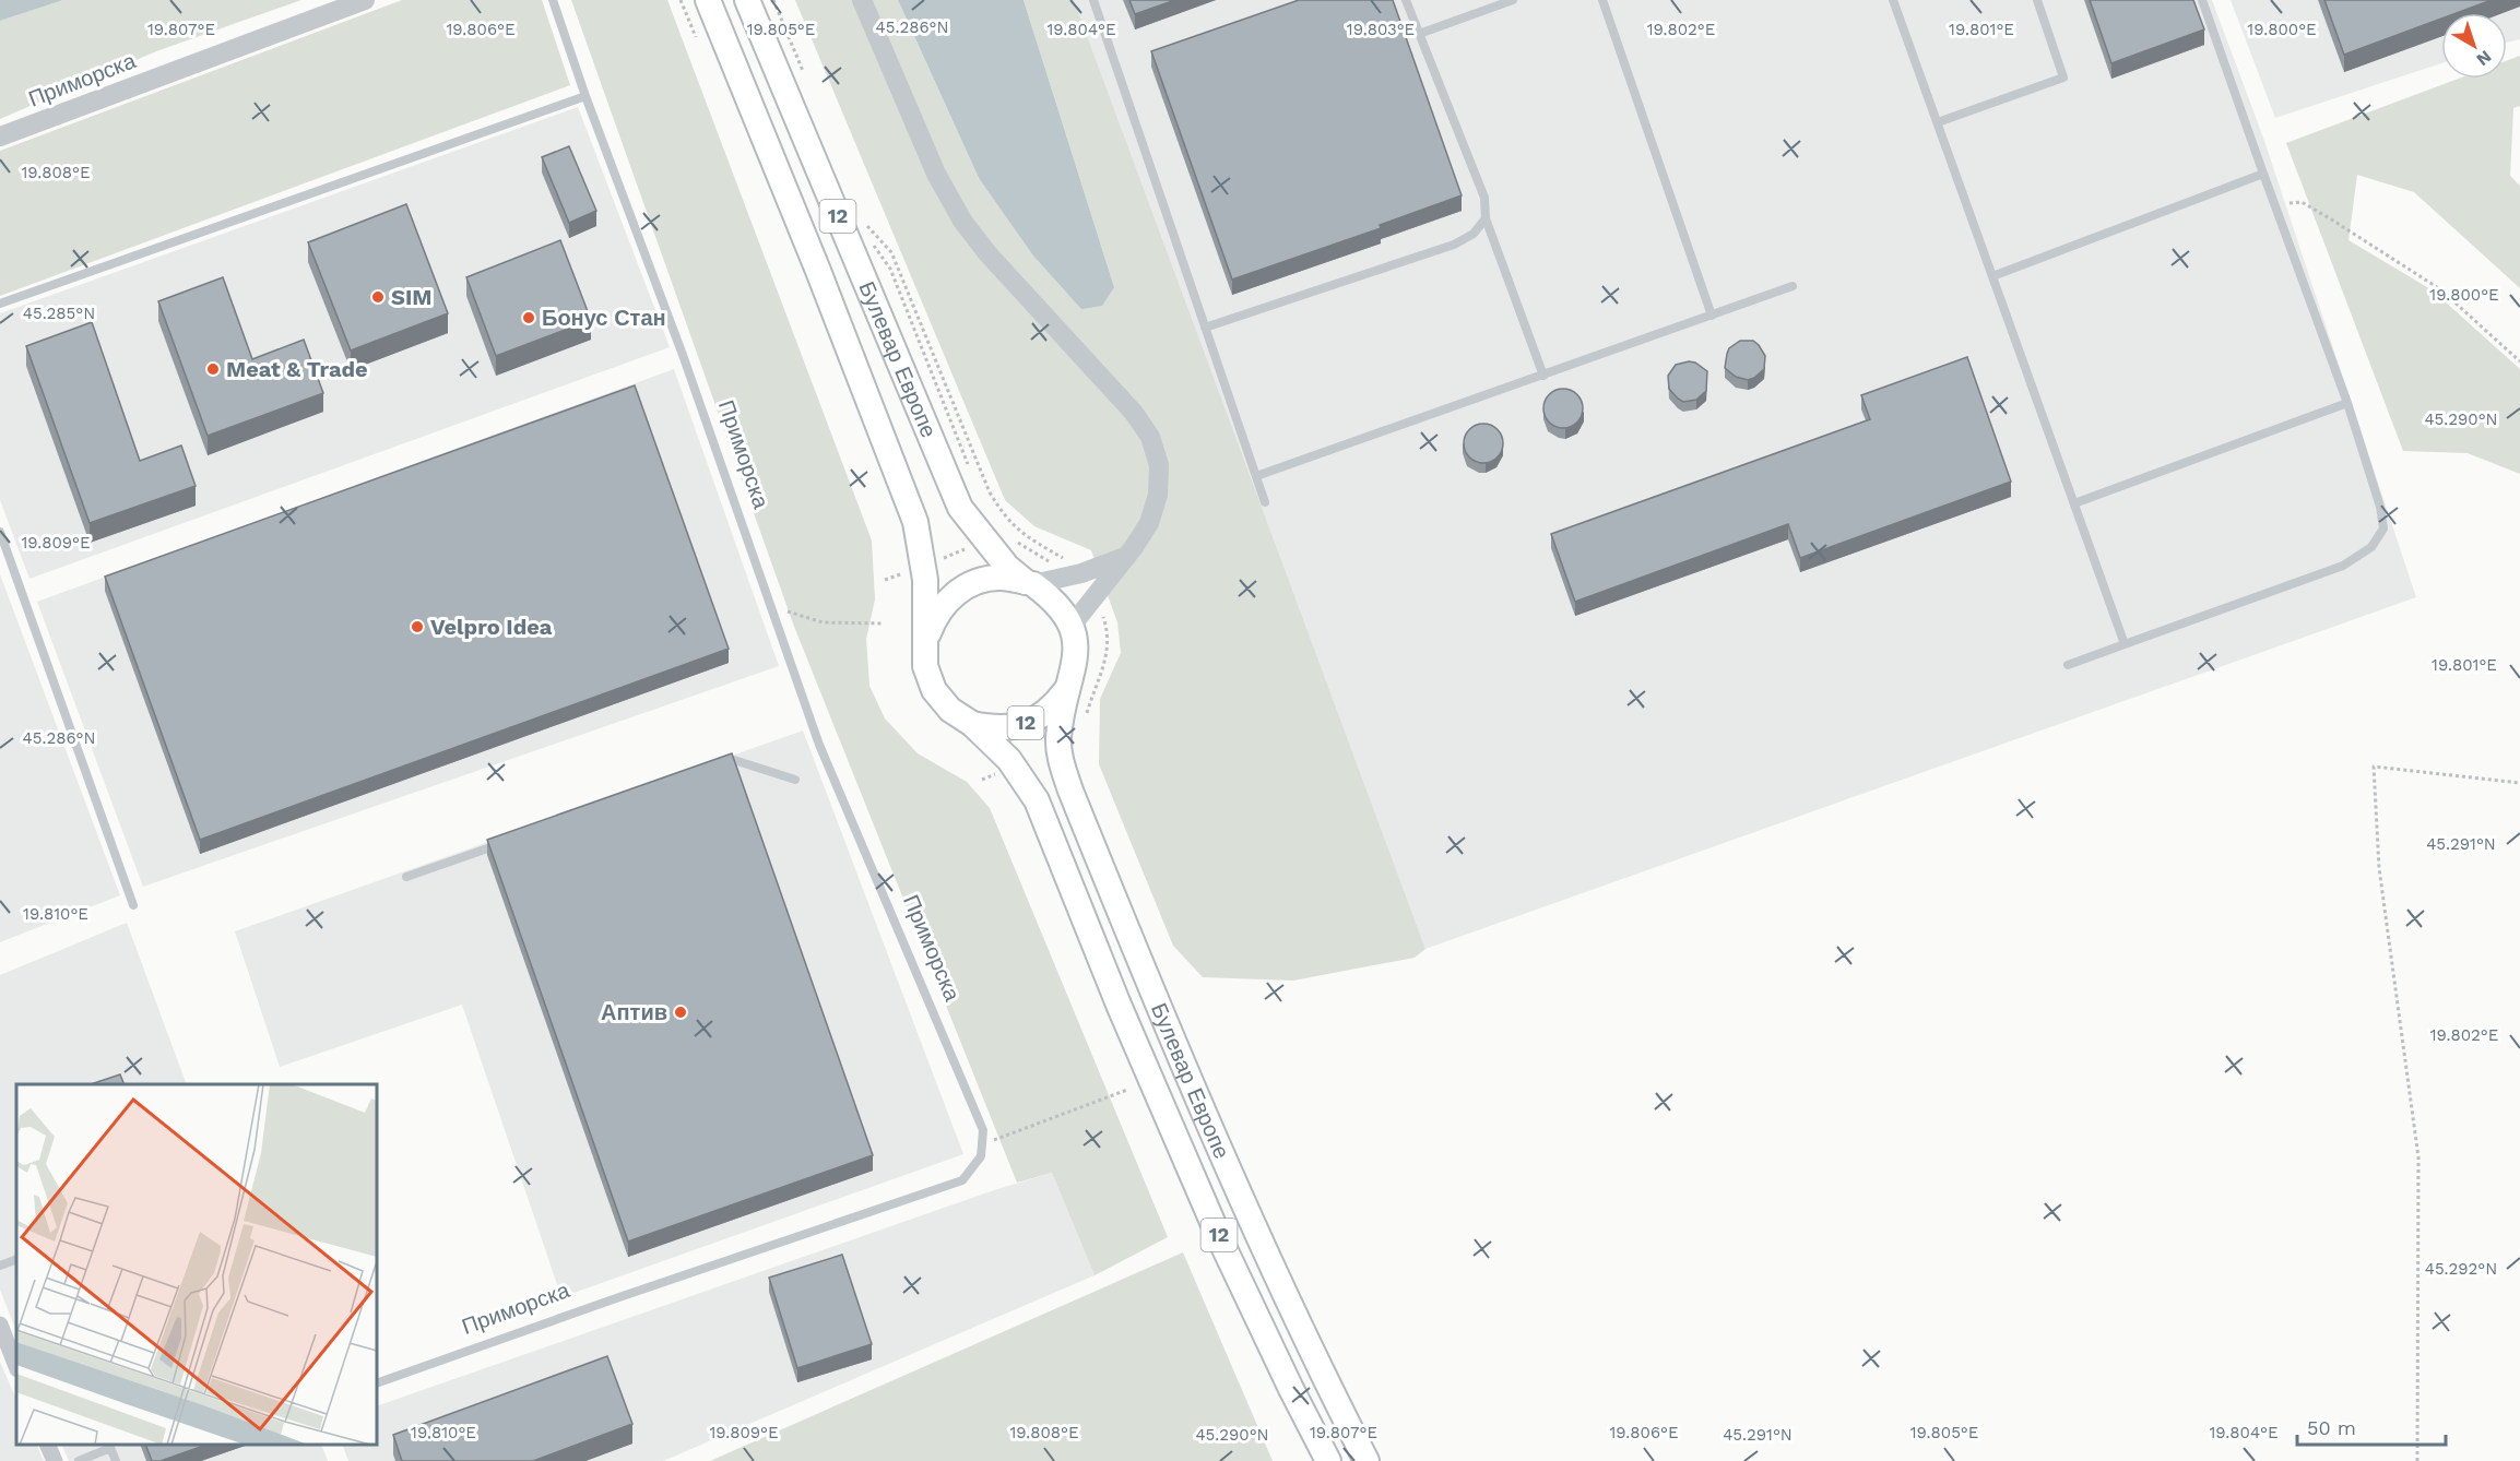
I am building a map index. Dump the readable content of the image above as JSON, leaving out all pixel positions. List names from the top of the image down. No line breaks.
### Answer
{"streets":{"main road":["12","Булевар Европе"],"street":["Приморска"]},"places":["SIM","Бонус Стан","Meat & Trade","Velpro Idea","Аптив"],"scale_bar":"50 m","north":"bottom right","coordinates":["45.286°N","19.806°E","19.805°E","19.802°E","19.801°E","19.807°E","19.804°E","19.803°E","19.800°E","19.808°E","45.285°N","45.290°N","19.809°E","45.291°N","19.810°E","45.292°N"]}
